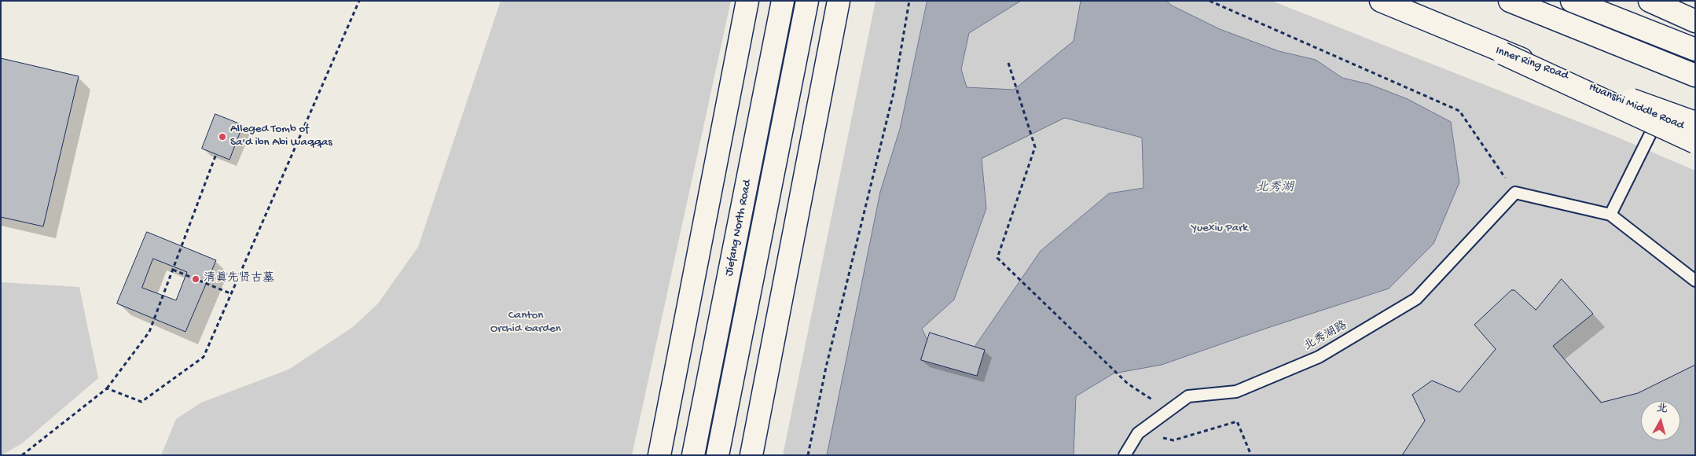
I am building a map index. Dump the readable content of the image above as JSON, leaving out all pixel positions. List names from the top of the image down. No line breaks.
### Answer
{"streets":{"main road":["Inner Ring Road","Huanshi Middle Road","Jiefang North Road"],"lane":["北秀湖路"]},"water":["北秀湖"],"parks":["Yuexiu Park","Canton Orchid Garden"],"places":["Alleged Tomb of Sa'd ibn Abi Waqqas","清真先贤古墓"],"north":"top"}
